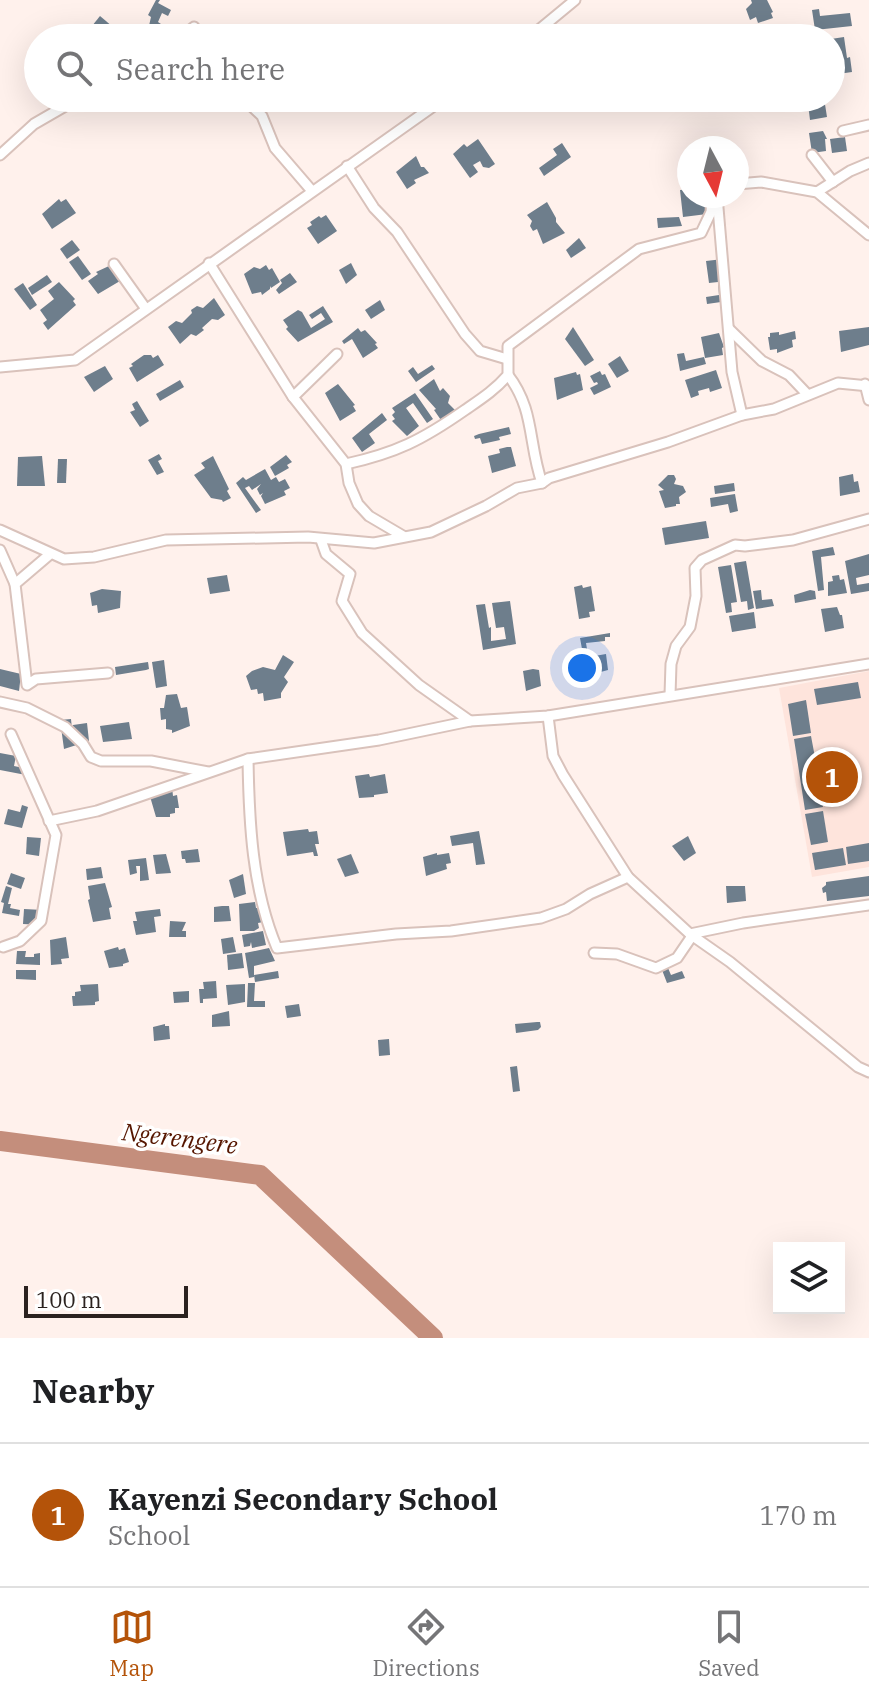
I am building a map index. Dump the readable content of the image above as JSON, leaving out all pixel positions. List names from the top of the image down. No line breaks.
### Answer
{"water":["Ngerengere"],"scale_bar":"100 m","north":"bottom","page":{"search":"Search here","pins":"1","scale":"100 m","heading":"Nearby","list":[{"mark":"1","name":"Kayenzi Secondary School","note":"School","value":"170 m"}],"nav":["Map","Directions","Saved"]}}
